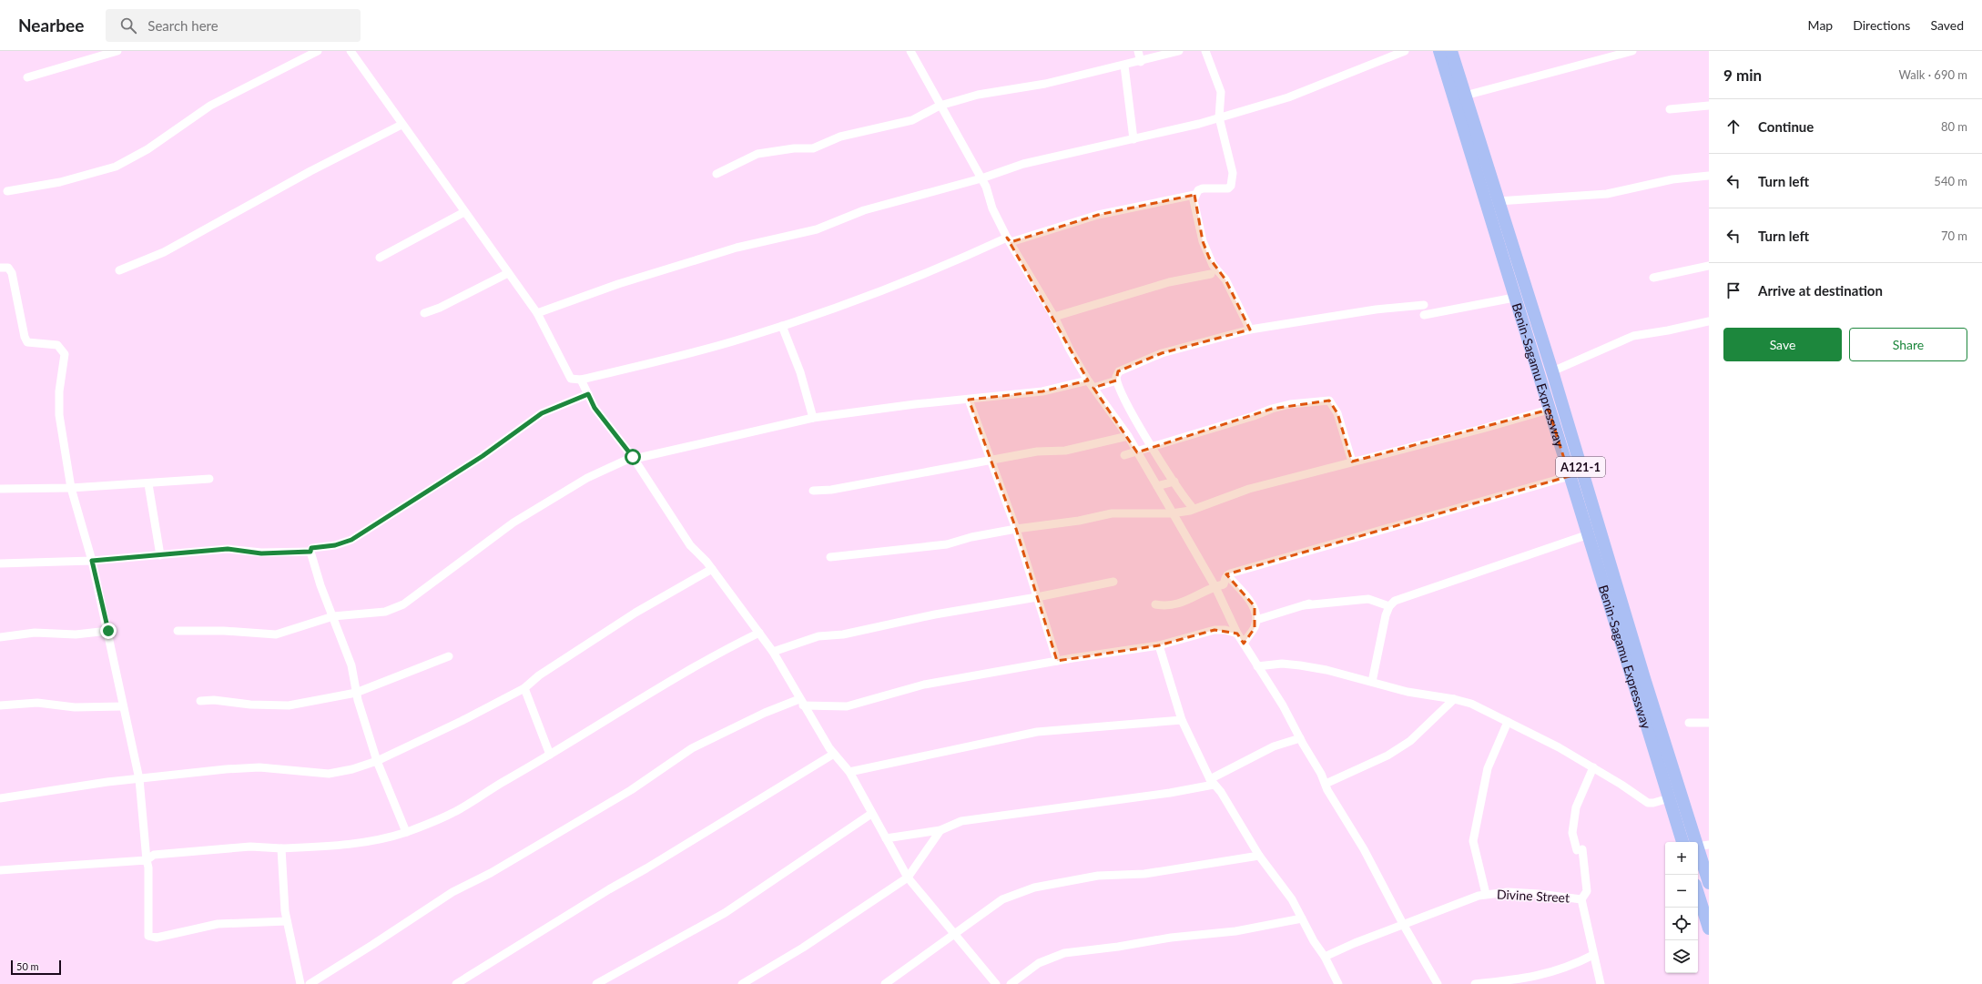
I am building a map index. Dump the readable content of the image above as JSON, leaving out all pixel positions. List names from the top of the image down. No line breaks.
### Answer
{"streets":{"highway":["Benin-Sagamu Expressway","A121-1"],"street":["Divine Street"]},"scale_bar":"50 m","page":{"header":"Nearbee","search":"Search here","nav":["Map","Directions","Saved"],"heading":["9 min","Walk · 690 m"],"list":[["Continue","80 m"],["Turn left","540 m"],["Turn left","70 m"],"Arrive at destination"],"buttons":["Save","Share"],"map_buttons":["+","−"],"scale":"50 m"}}
